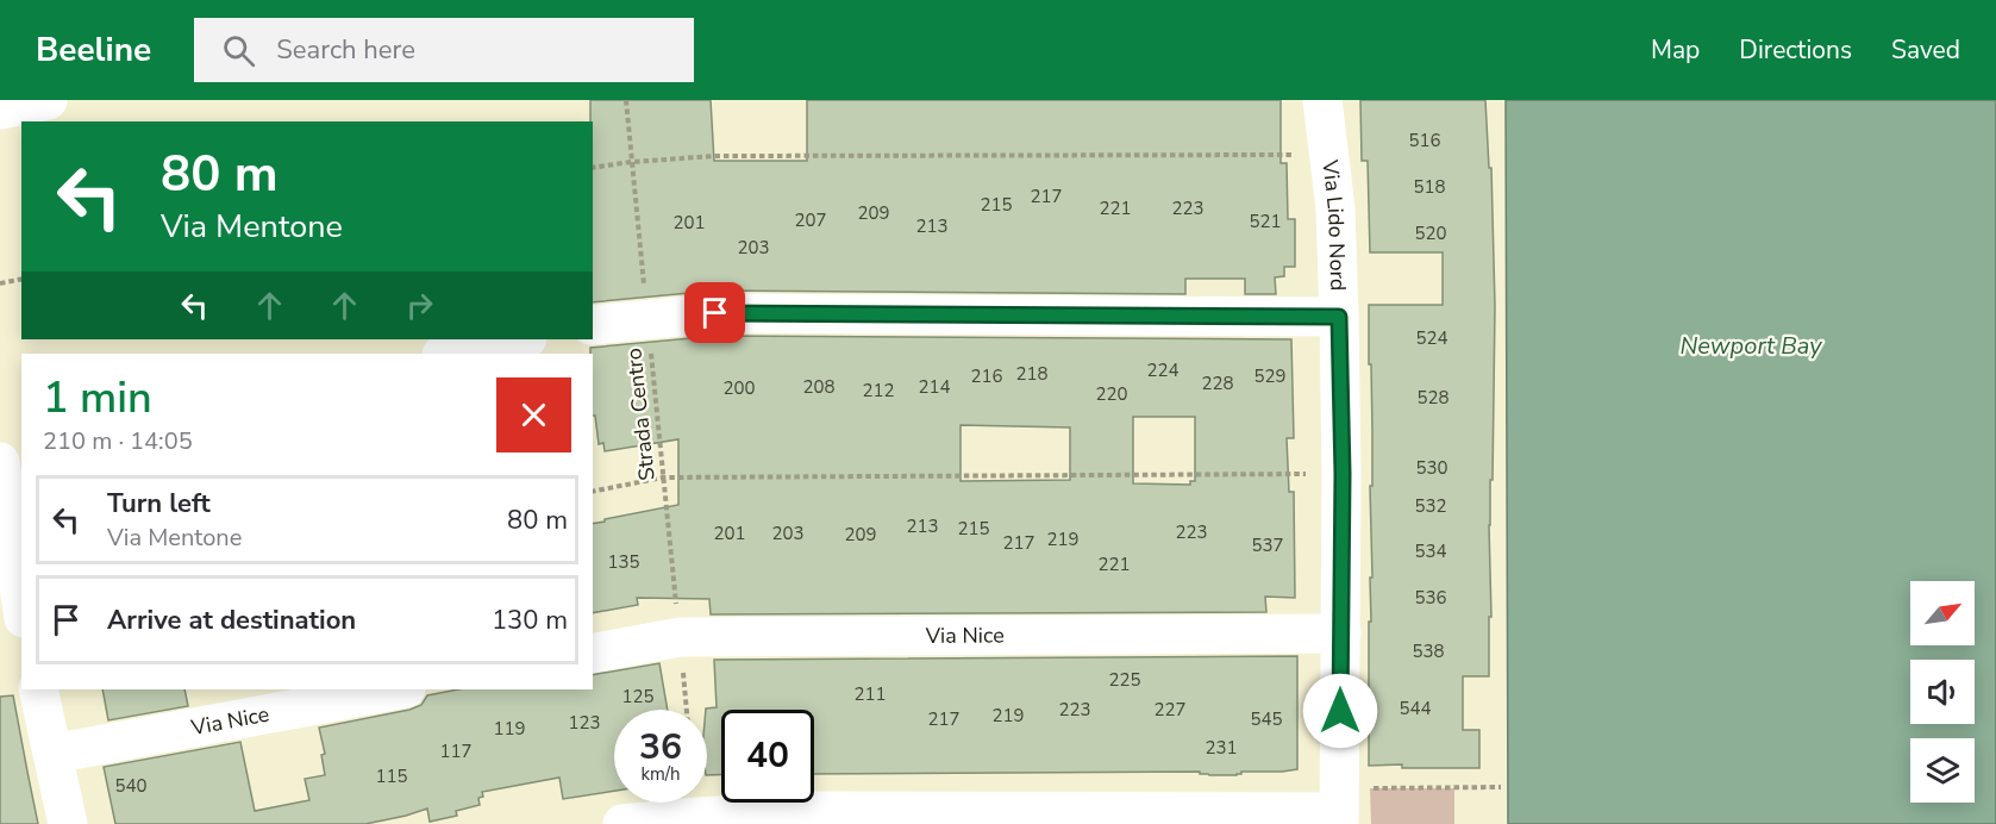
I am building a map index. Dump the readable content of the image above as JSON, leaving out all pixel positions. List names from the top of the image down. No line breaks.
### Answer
{"streets":{"street":["Via Lido Nord","Via Nice"],"path":["Strada Centro"]},"crossings":[["Via Lido Nord","Via Nice"],["Strada Centro","Via Nice"]],"water":["Newport Bay"],"house_numbers":["516","518","217","215","221","223","209","207","521","201","213","520","203","524","224","218","216","529","228","208","214","200","212","220","528","530","532","213","215","223","201","203","209","219","217","537","534","135","221","536","538","225","211","125","544","223","227","219","217","545","123","119","231","117","115","540"],"north":"top right","page":{"header":"Beeline","search":"Search here","nav":["Map","Directions","Saved"],"turn":["80 m","Via Mentone"],"heading":["1 min","210 m · 14:05"],"list":[{"name":"Turn left","note":"Via Mentone","value":"80 m"},{"name":"Arrive at destination","value":"130 m"}],"speed":"36 km/h","limit":"40"}}
